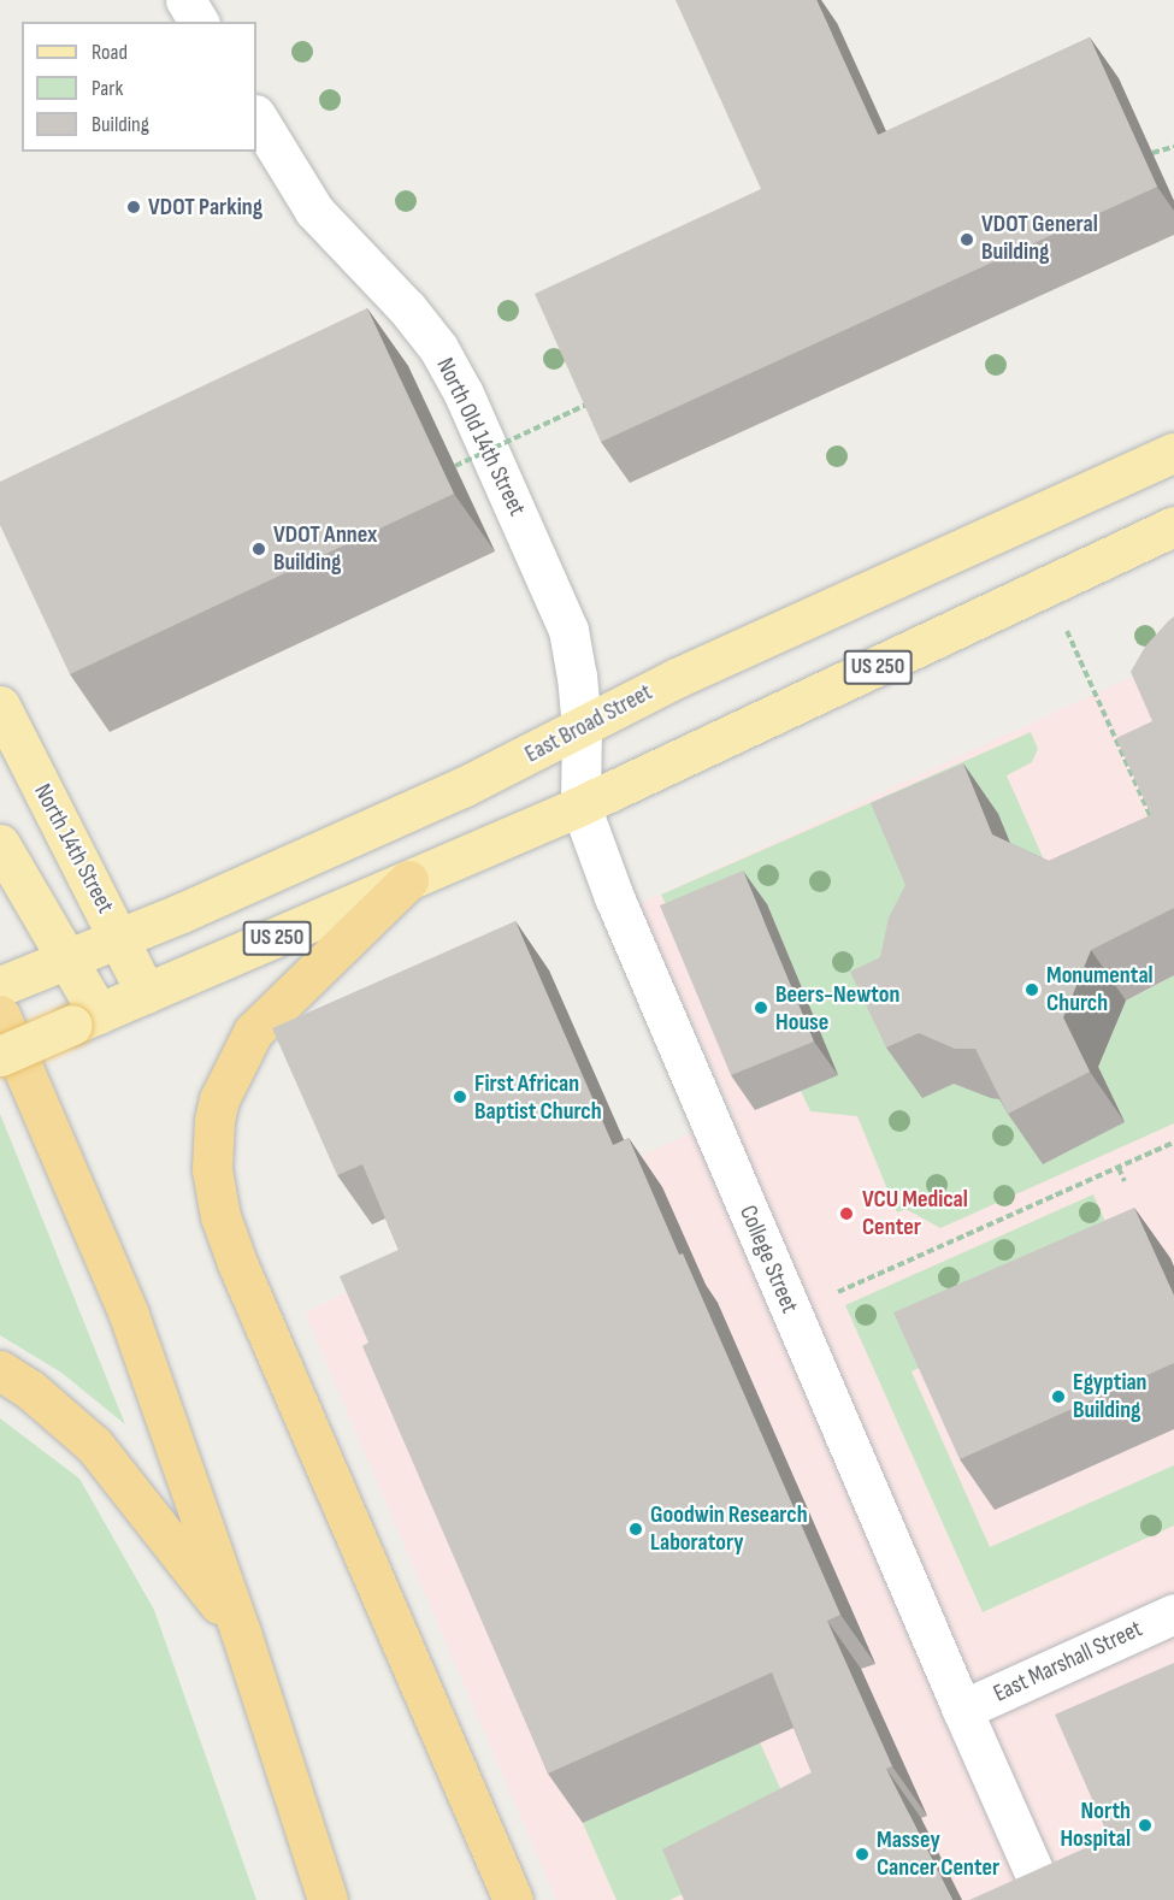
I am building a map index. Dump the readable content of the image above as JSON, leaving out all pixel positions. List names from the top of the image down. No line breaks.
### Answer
{"streets":{"main road":["US 250","East Broad Street","North 14th Street"],"street":["North Old 14th Street","College Street","East Marshall Street"]},"crossings":[["North Old 14th Street","US 250"],["North Old 14th Street","East Broad Street"],["North Old 14th Street","College Street"],["US 250","North 14th Street"],["US 250","College Street"],["East Broad Street","North 14th Street"],["College Street","East Marshall Street"]],"places":["VDOT Parking","VDOT General Building","VDOT Annex Building","Monumental Church","Beers-Newton House","First African Baptist Church","VCU Medical Center","Egyptian Building","Goodwin Research Laboratory","North Hospital","Massey Cancer Center"],"legend":["Road","Park","Building"]}
